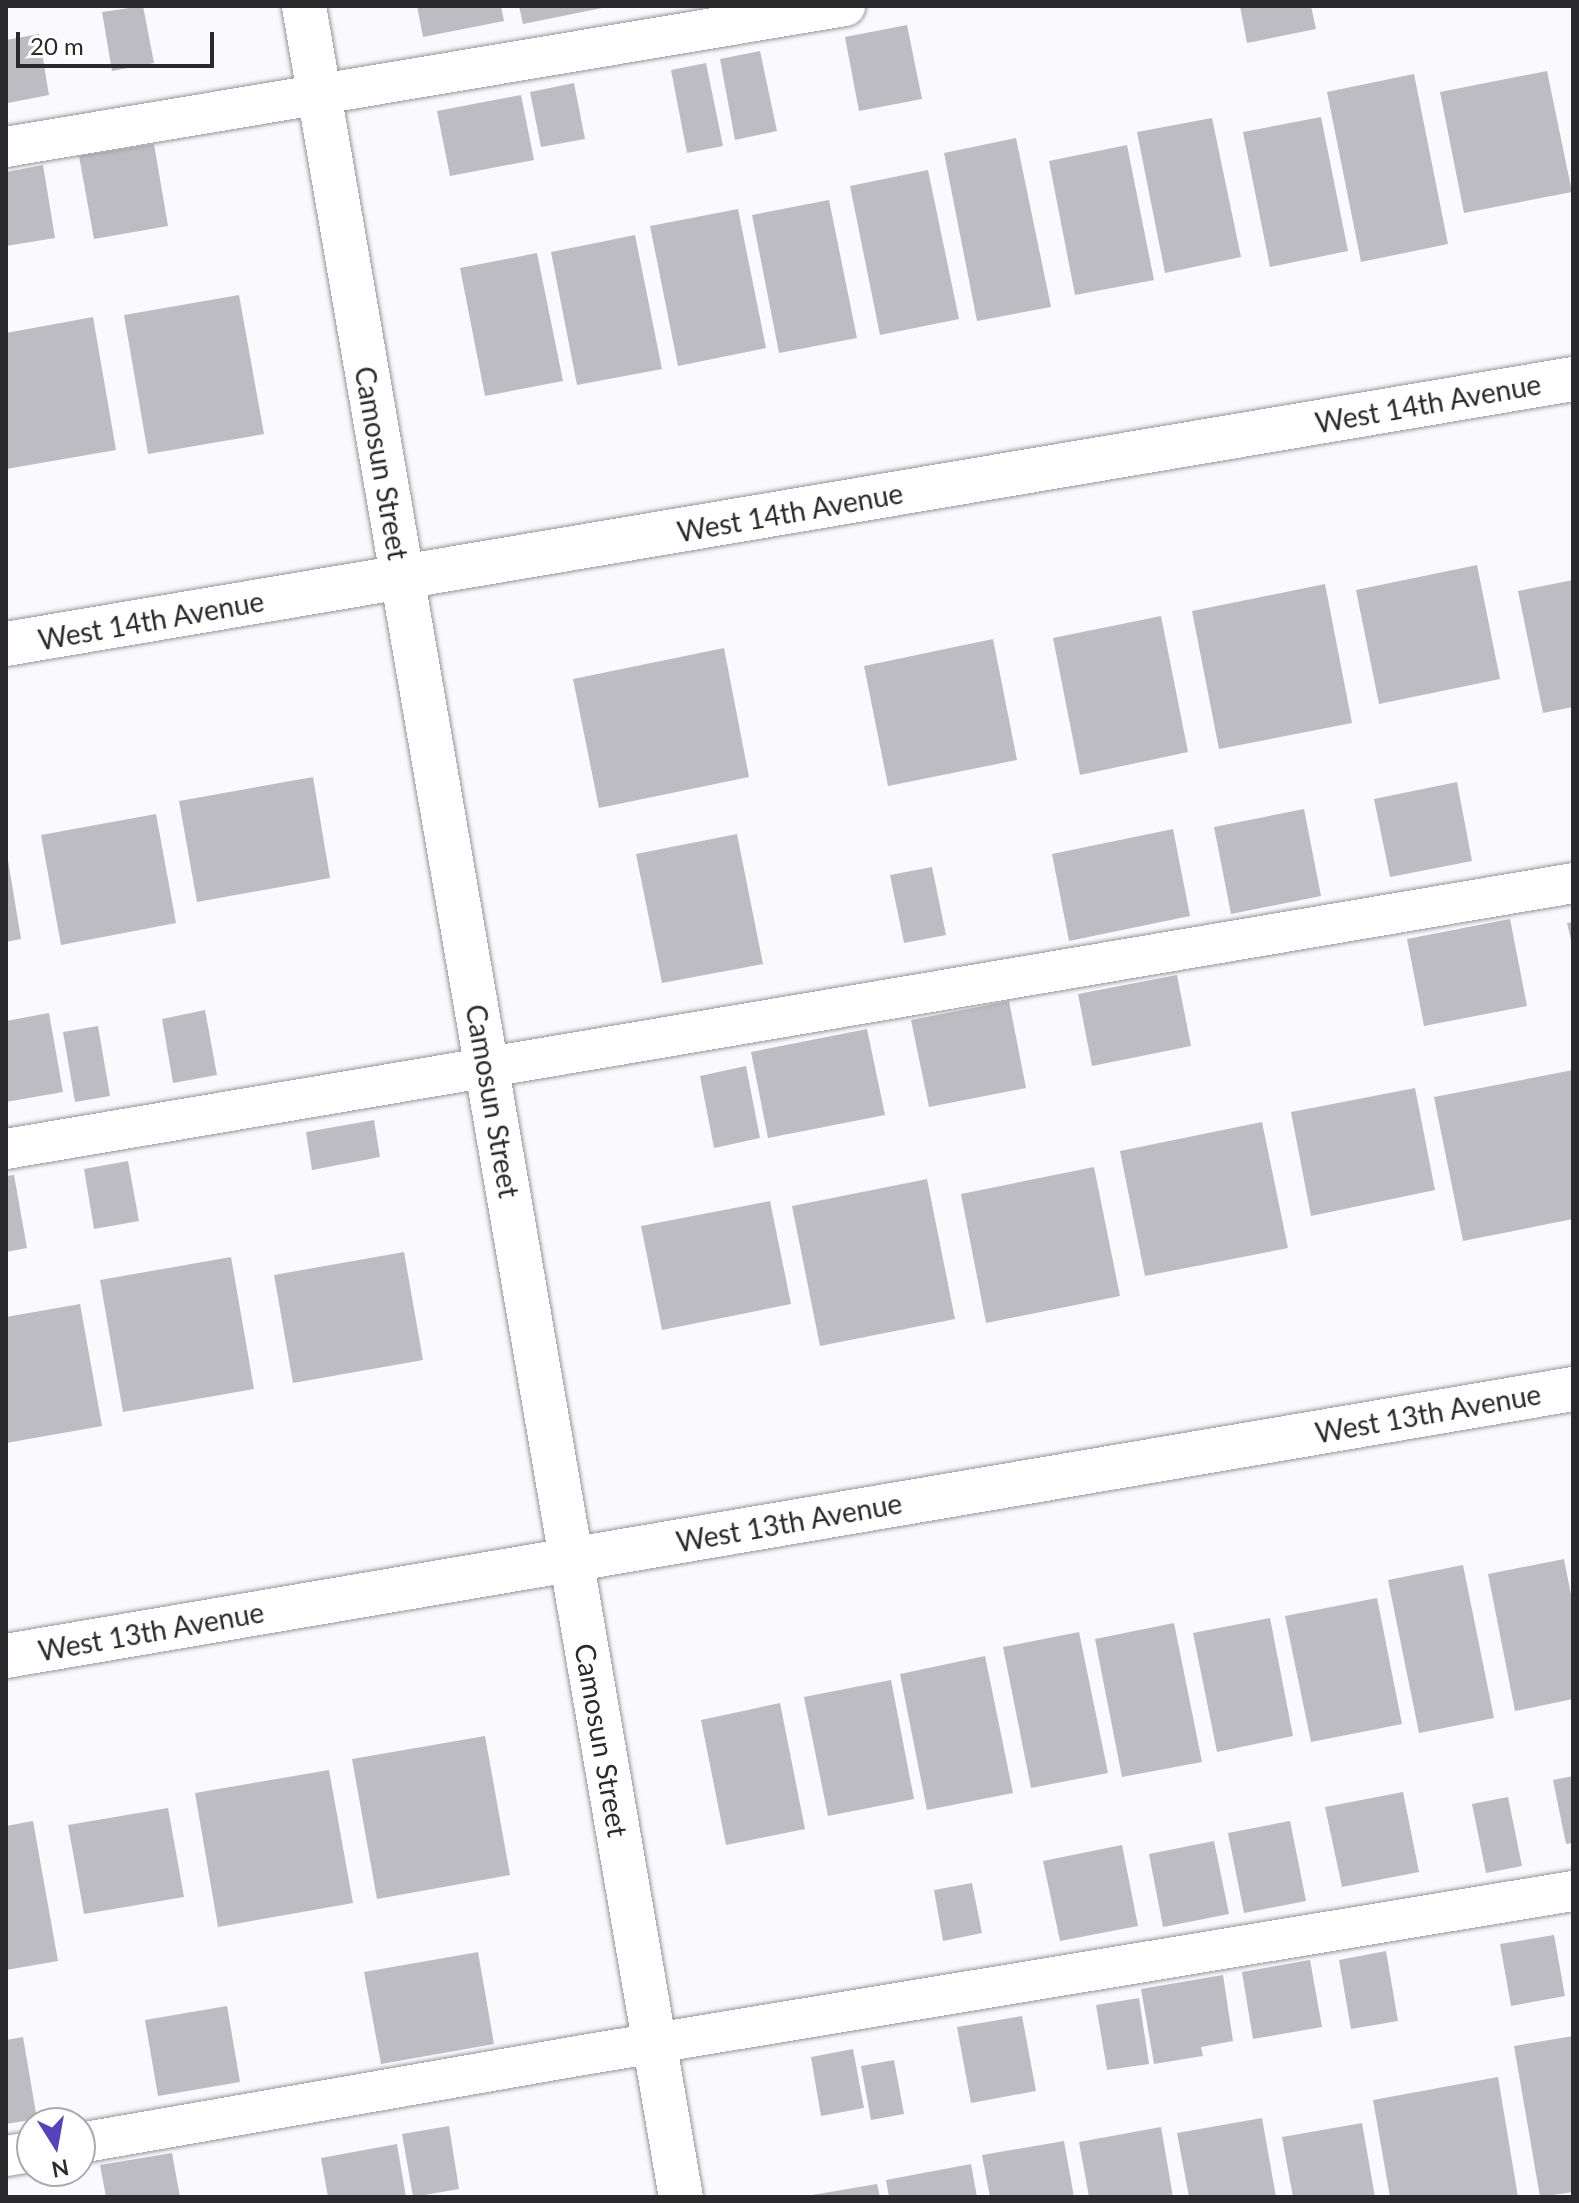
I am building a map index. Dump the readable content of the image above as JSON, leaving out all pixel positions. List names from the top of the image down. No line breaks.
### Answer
{"streets":{"street":["West 14th Avenue","Camosun Street","West 13th Avenue"]},"crossings":[["West 14th Avenue","Camosun Street"],["Camosun Street","West 13th Avenue"]],"scale_bar":"20 m","north":"bottom"}
